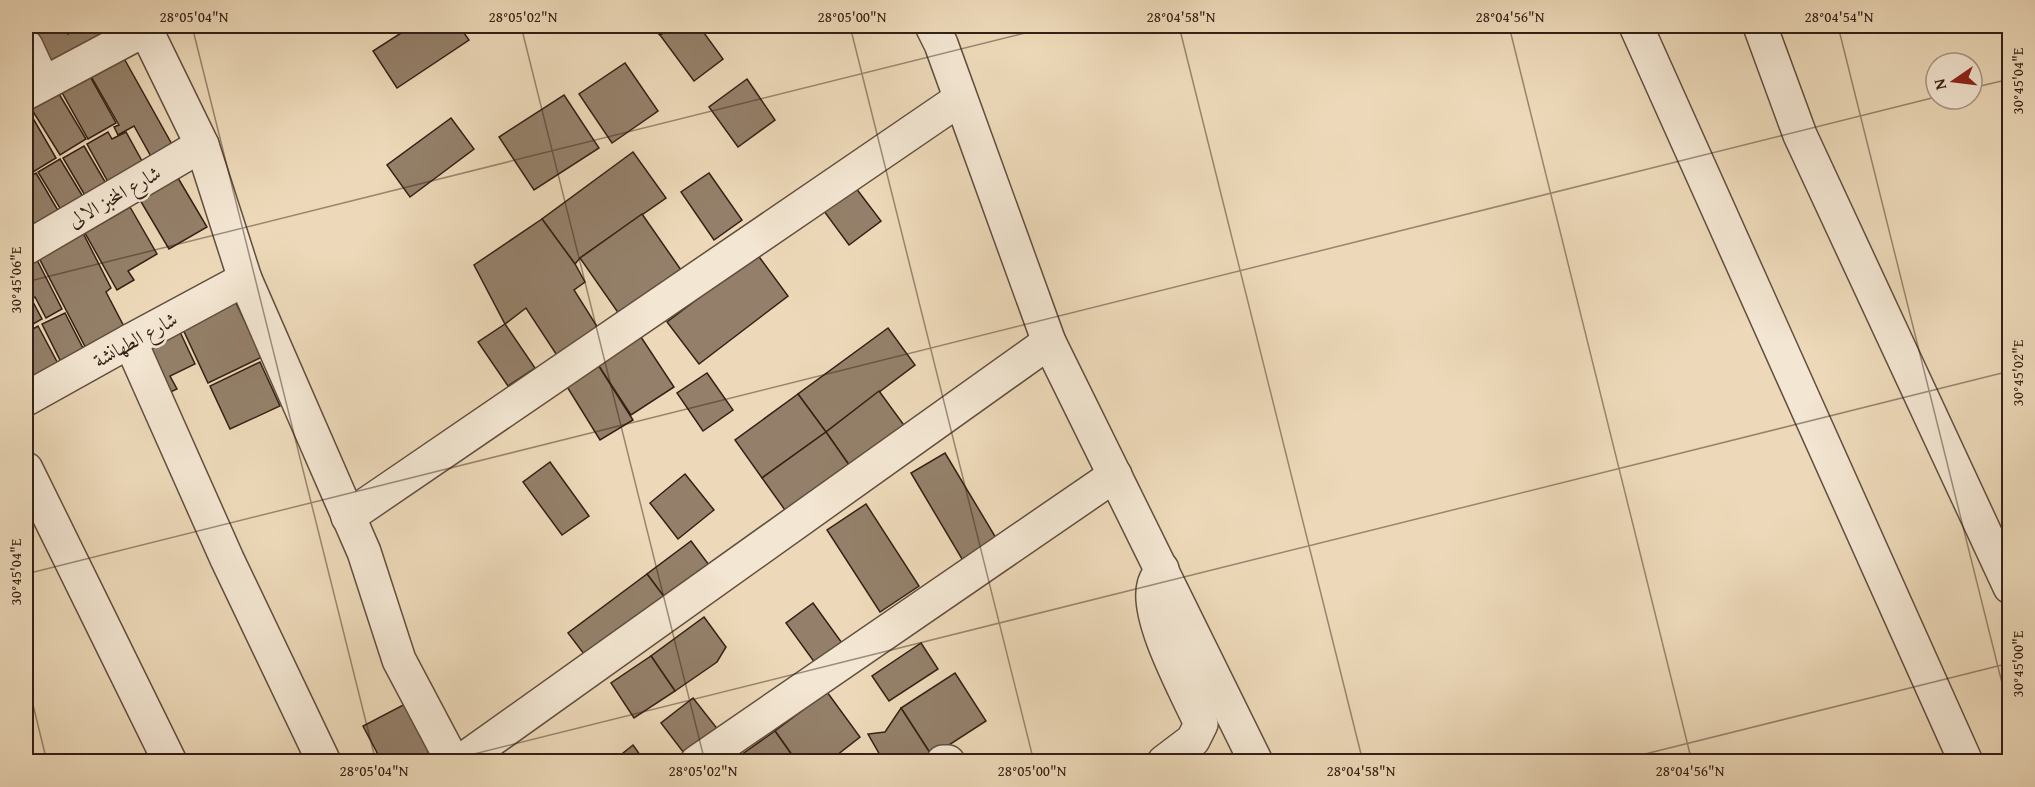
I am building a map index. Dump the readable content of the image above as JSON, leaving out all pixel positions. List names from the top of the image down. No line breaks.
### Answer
{"streets":{"street":["شارع المخبز الالى","شارع الطهانشة"]},"north":"left","coordinates":["28°05'04\"N","28°05'02\"N","28°05'00\"N","28°04'58\"N","28°04'56\"N","28°04'54\"N","30°45'04\"E","30°45'06\"E","30°45'02\"E","30°45'00\"E"]}
